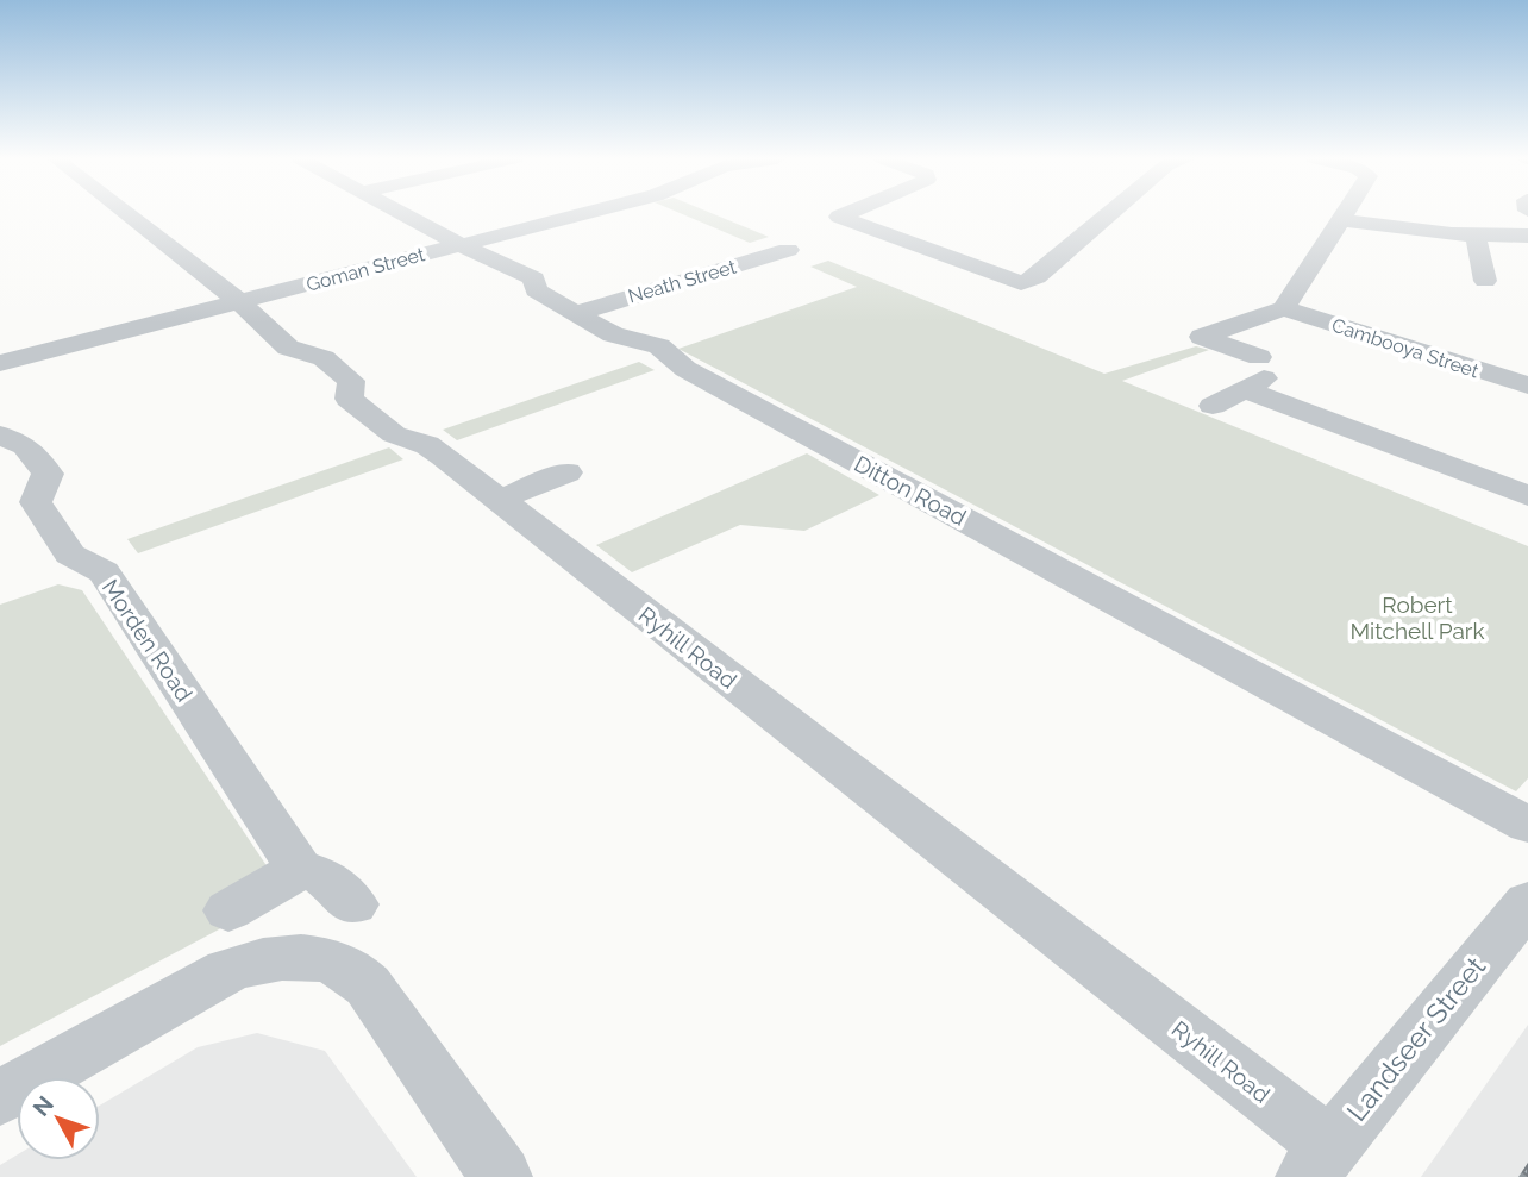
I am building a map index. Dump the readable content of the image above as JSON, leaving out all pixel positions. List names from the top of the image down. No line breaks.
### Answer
{"streets":{"street":["Goman Street","Neath Street","Cambooya Street","Ditton Road","Morden Road","Ryhill Road","Landseer Street"]},"crossings":[["Goman Street","Ditton Road"],["Goman Street","Ryhill Road"],["Neath Street","Ditton Road"],["Ryhill Road","Landseer Street"]],"parks":["Robert Mitchell Park"],"north":"top left"}
